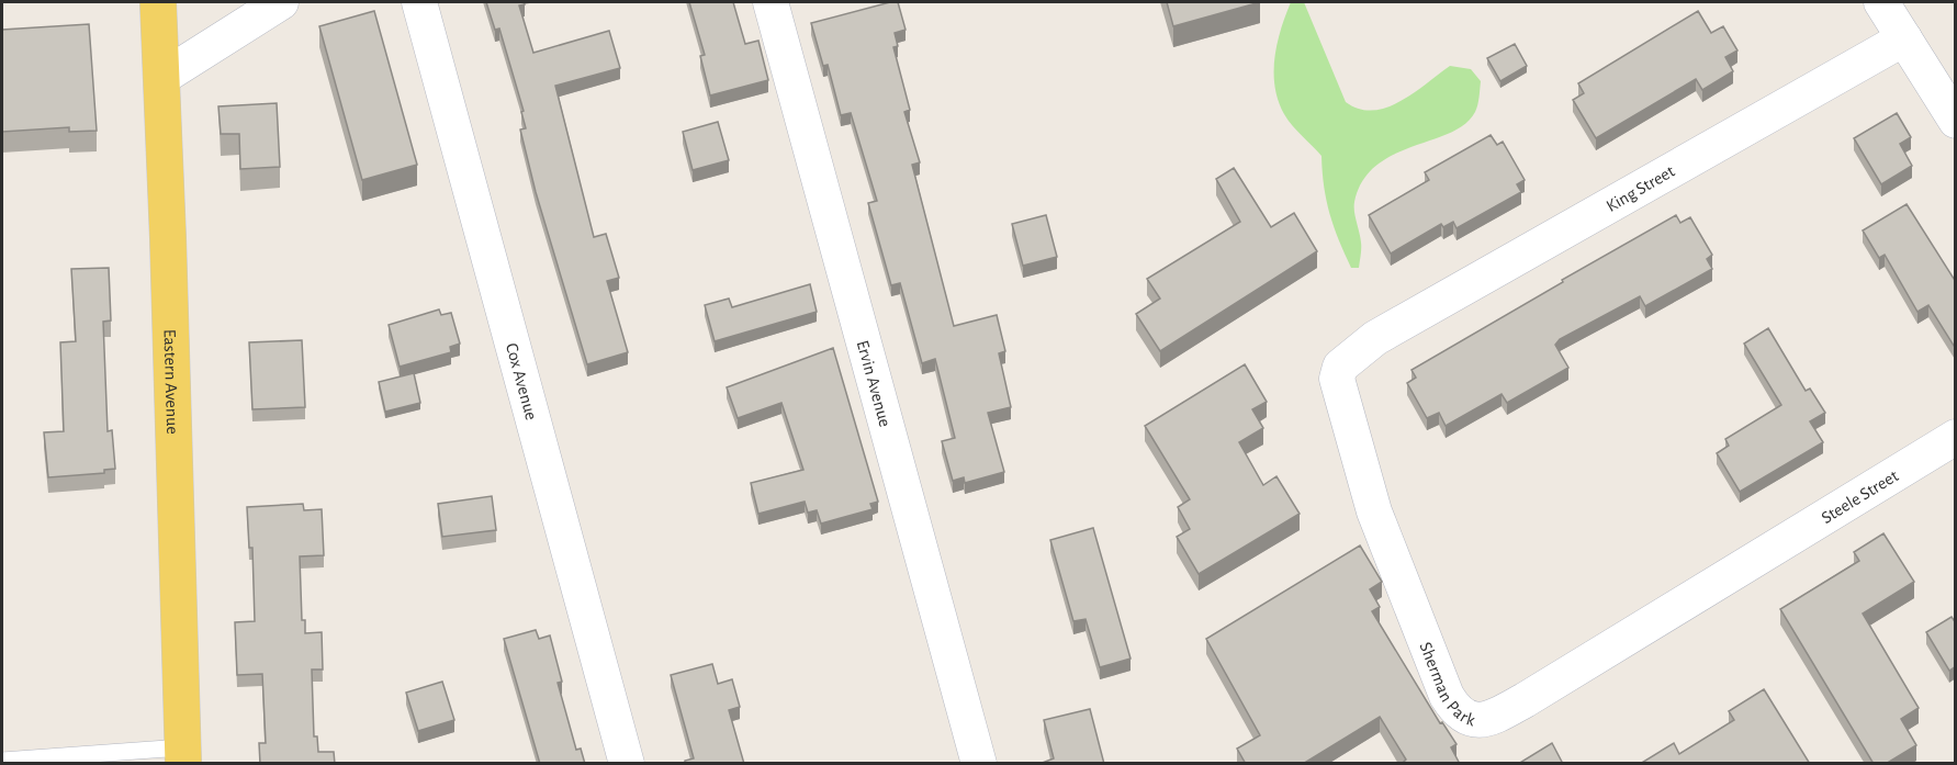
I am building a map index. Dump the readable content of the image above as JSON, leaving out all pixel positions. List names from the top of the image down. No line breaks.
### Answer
{"streets":{"main road":["Eastern Avenue"],"street":["King Street","Cox Avenue","Ervin Avenue","Steele Street","Sherman Park"]},"crossings":[["King Street","Sherman Park"],["Steele Street","Sherman Park"]]}
